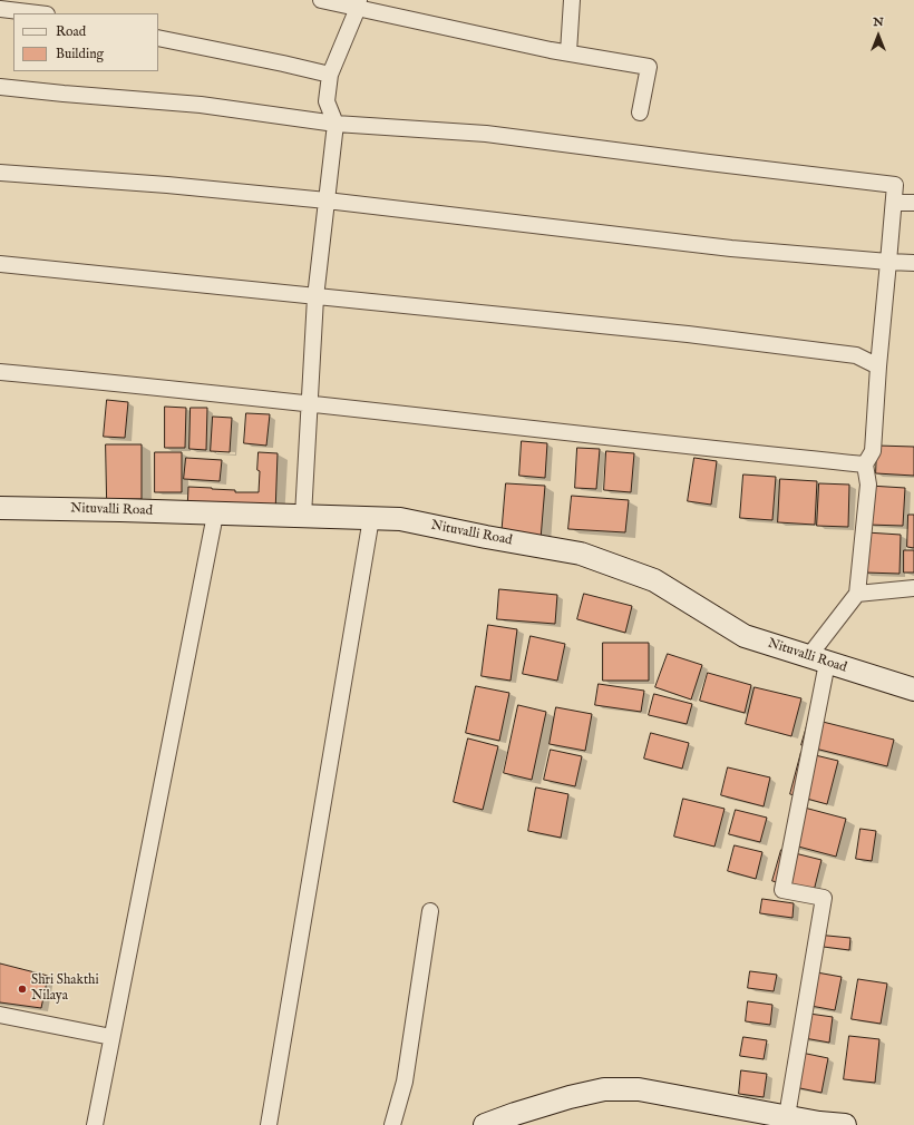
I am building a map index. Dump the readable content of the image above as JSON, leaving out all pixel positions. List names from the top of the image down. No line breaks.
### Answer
{"streets":{"street":["Nituvalli Road"]},"places":["Shri Shakthi Nilaya"],"legend":["Road","Building"],"north":"top"}
